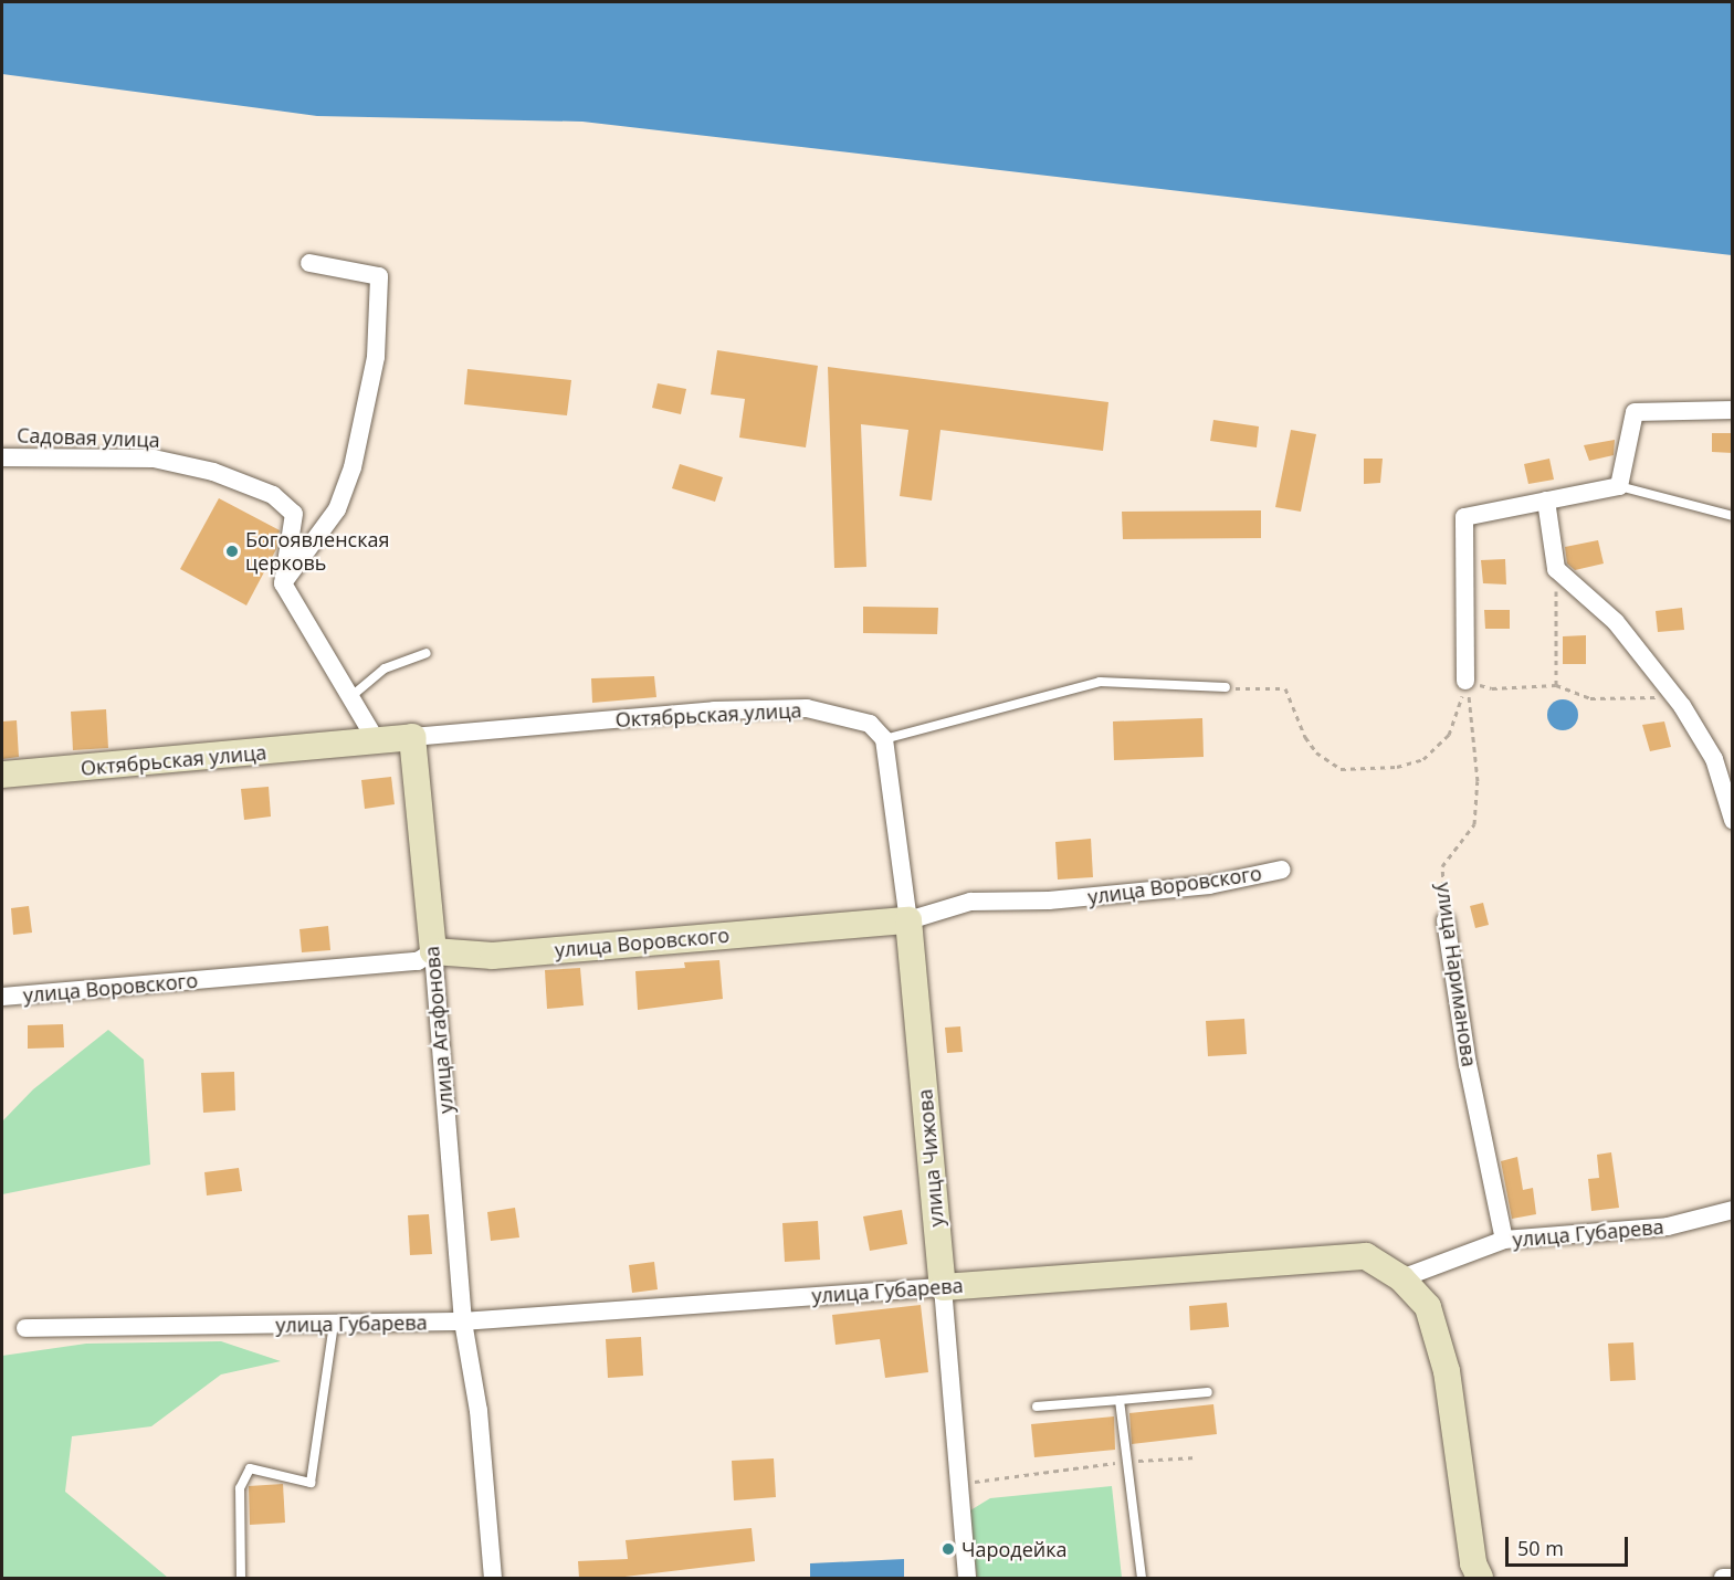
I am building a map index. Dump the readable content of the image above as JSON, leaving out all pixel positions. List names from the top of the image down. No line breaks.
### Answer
{"streets":{"street":["Садовая улица","Октябрьская улица","улица Воровского","улица Нариманова","улица Агафонова","улица Чижова","улица Губарева"]},"crossings":[["Октябрьская улица","улица Агафонова"],["Октябрьская улица","улица Чижова"],["улица Воровского","улица Агафонова"],["улица Воровского","улица Чижова"],["улица Нариманова","улица Губарева"],["улица Агафонова","улица Губарева"],["улица Чижова","улица Губарева"]],"places":["Богоявленская церковь","Чародейка"],"scale_bar":"50 m"}
